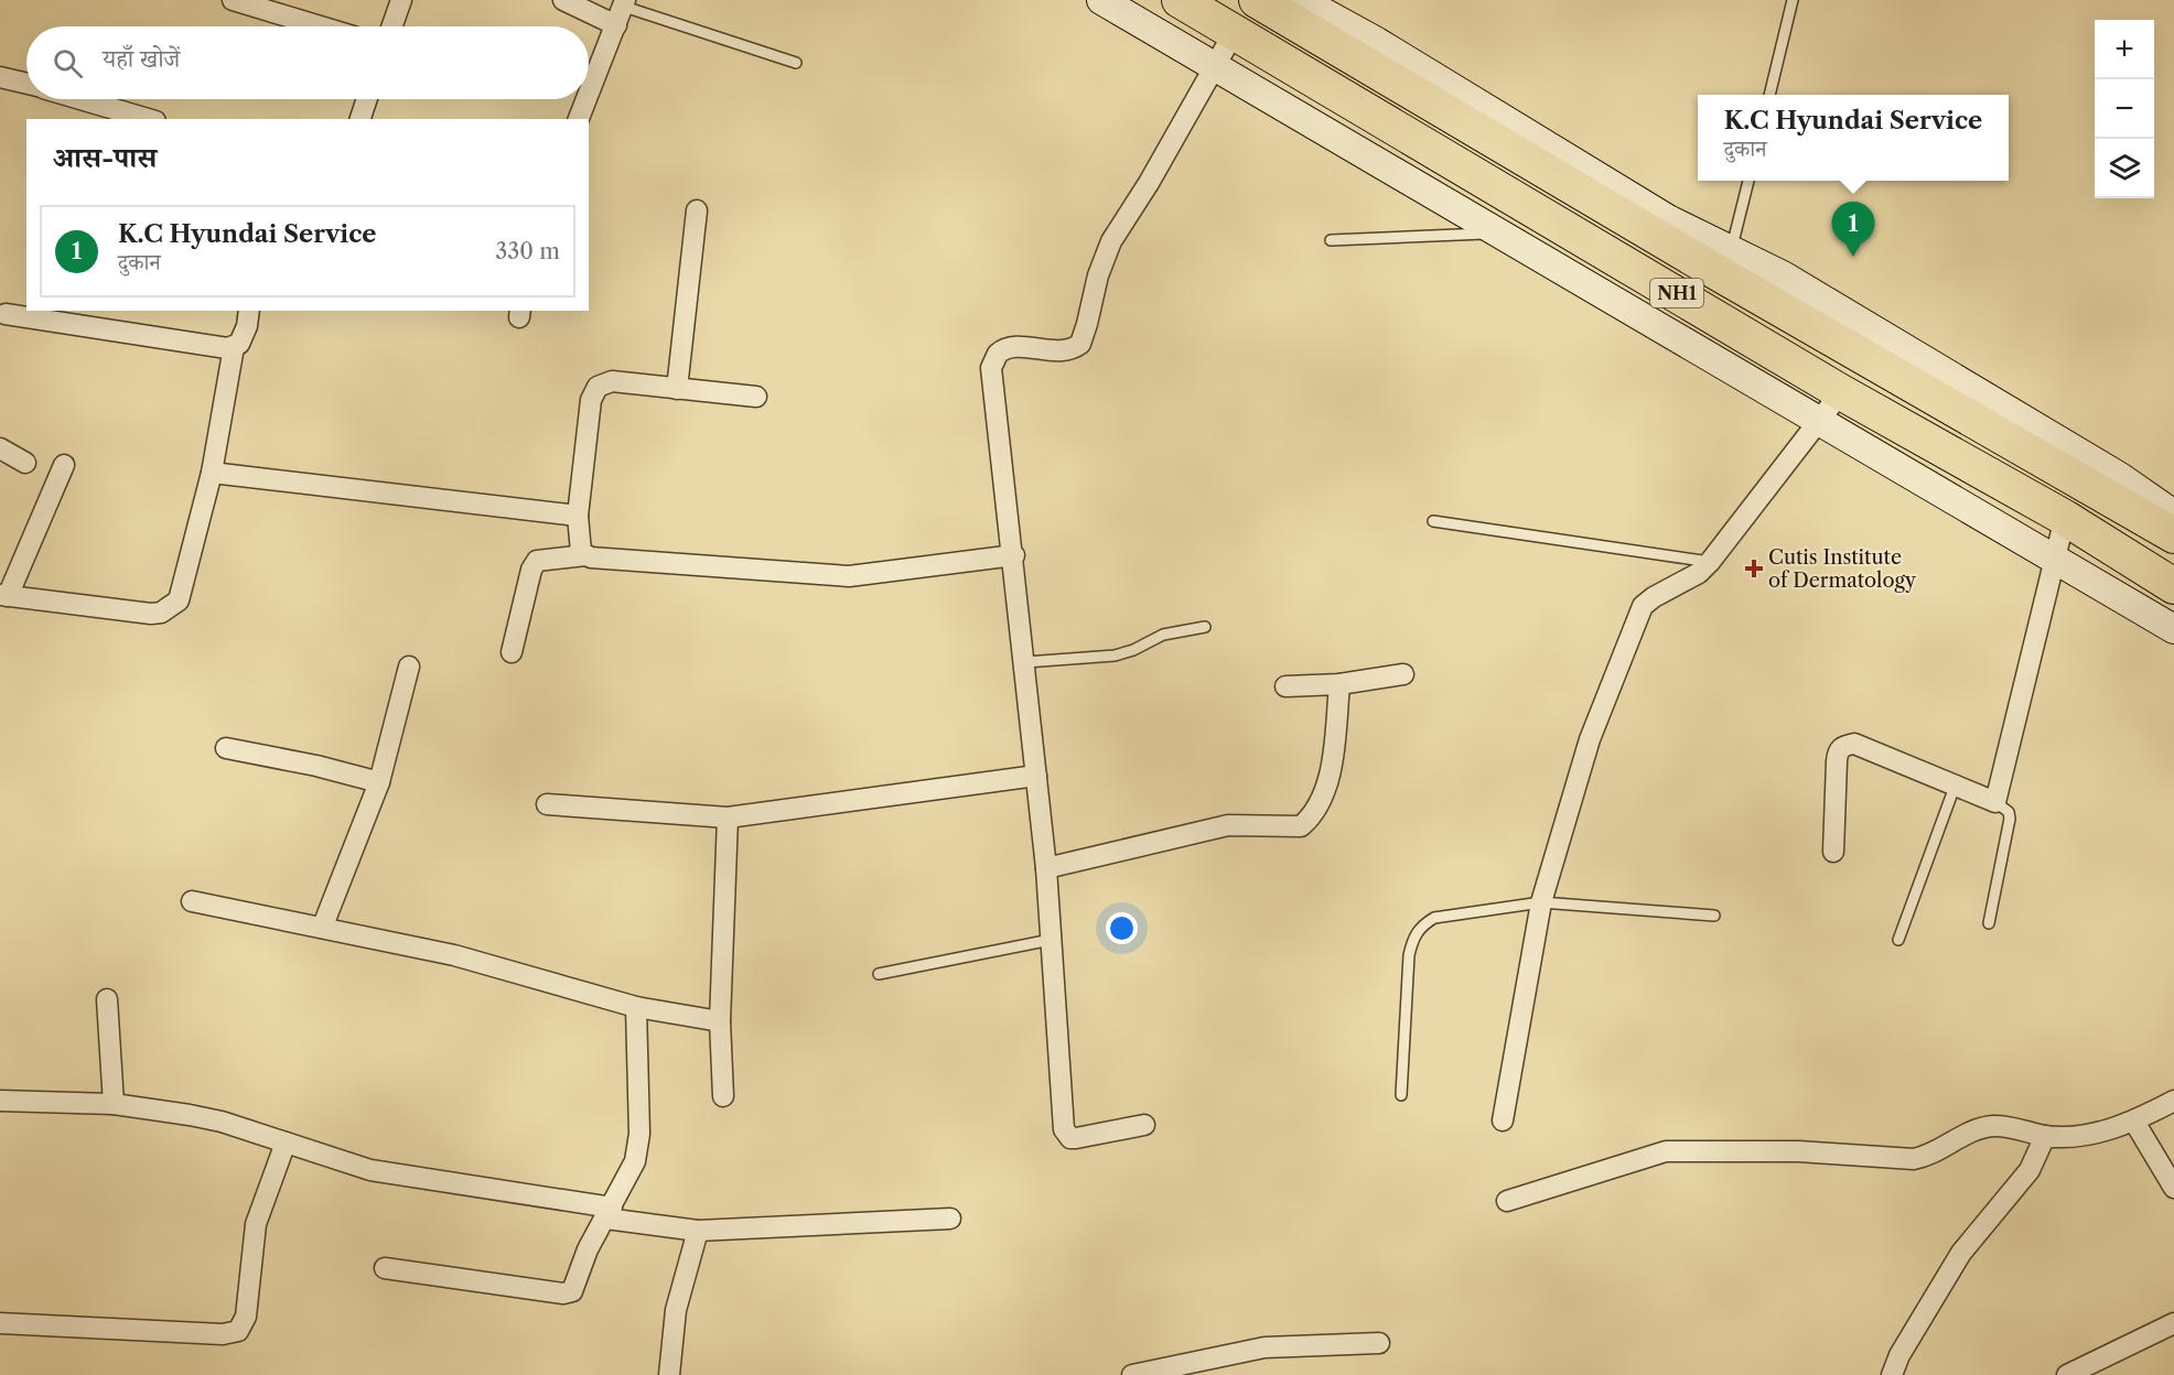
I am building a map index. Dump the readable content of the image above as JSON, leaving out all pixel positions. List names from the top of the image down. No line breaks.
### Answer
{"streets":{"highway":["NH1"]},"places":{"health":["Cutis Institute of Dermatology"]},"page":{"map_buttons":["+","−"],"search":"यहाँ खोजें","popup":["K.C Hyundai Service","दुकान"],"heading":"आस-पास","pins":"1","list":[{"mark":"1","name":"K.C Hyundai Service","note":"दुकान","value":"330 m"}]}}
